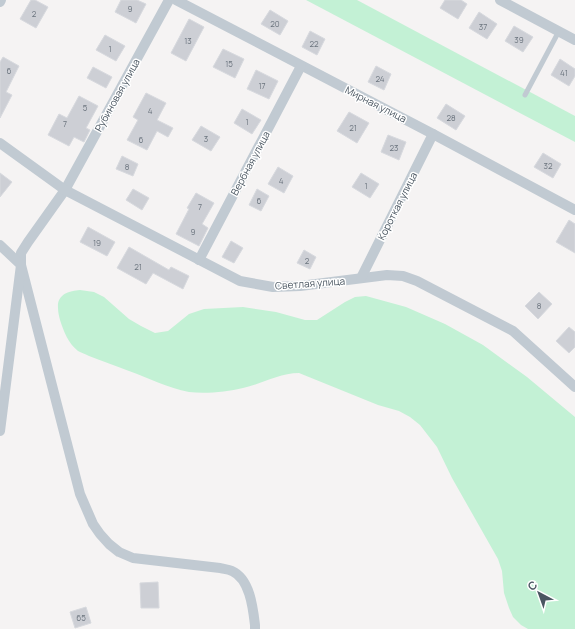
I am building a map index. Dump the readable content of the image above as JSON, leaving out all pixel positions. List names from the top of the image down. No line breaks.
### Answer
{"streets":{"street":["Рубиновая улица","Мирная улица","Вербная улица","Короткая улица","Светлая улица"]},"crossings":[["Рубиновая улица","Светлая улица"],["Мирная улица","Вербная улица"],["Мирная улица","Короткая улица"],["Вербная улица","Светлая улица"],["Короткая улица","Светлая улица"]],"house_numbers":["9","2","20","37","39","13","22","1","15","6","41","24","17","5","4","28","1","7","21","3","6","23","32","8","4","1","6","7","9","19","2","21","8","65"],"north":"top left"}
